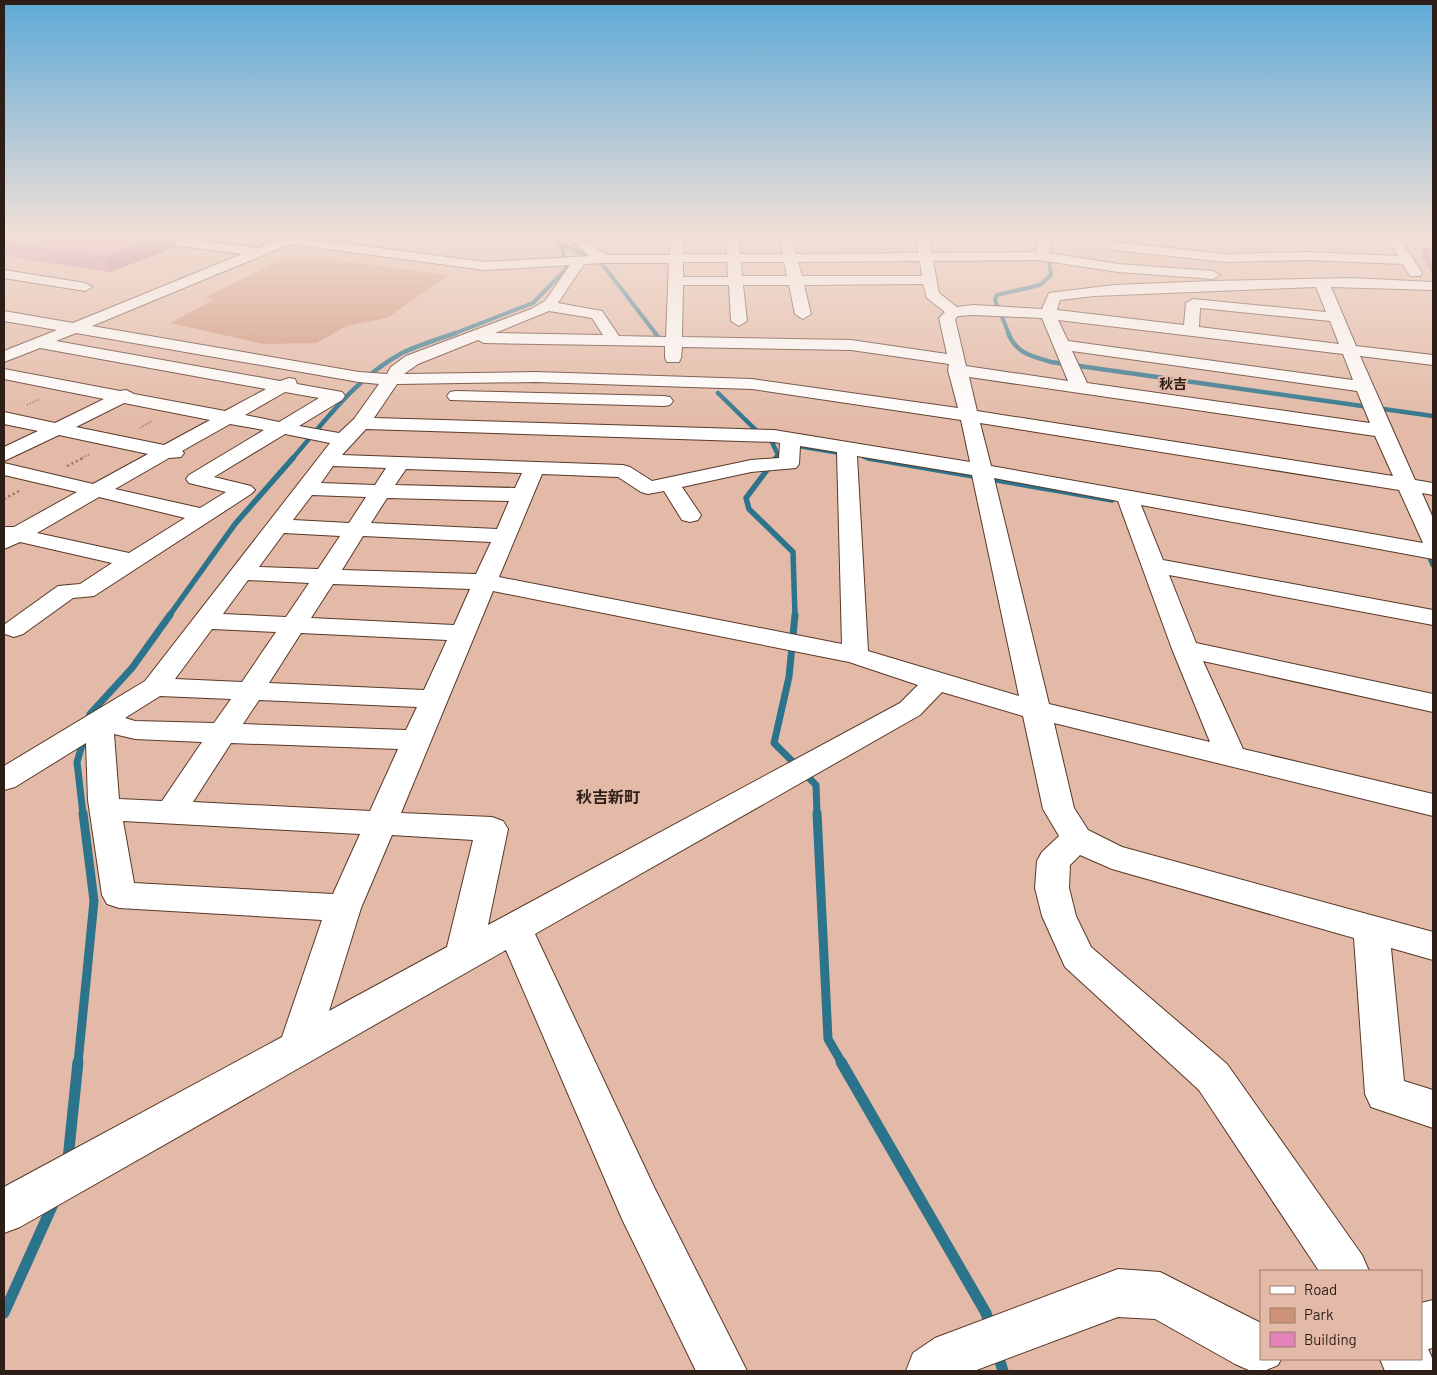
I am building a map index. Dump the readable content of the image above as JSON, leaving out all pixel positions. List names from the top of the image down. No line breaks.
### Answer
{"districts":["秋吉","秋吉新町"],"legend":["Road","Park","Building"]}
